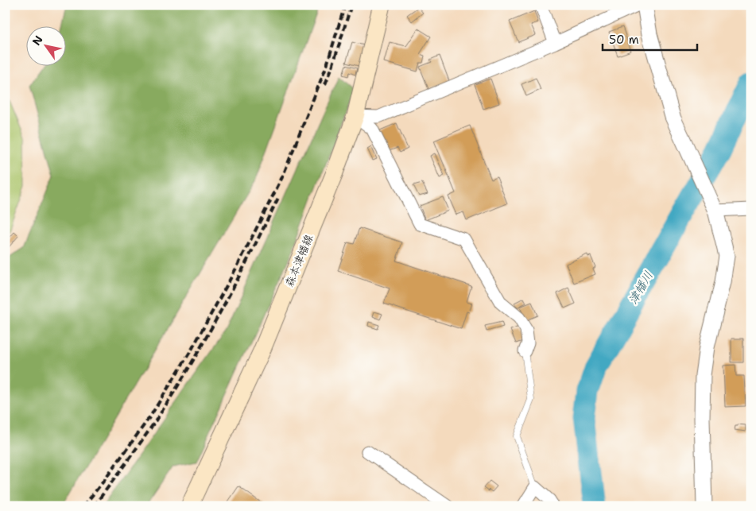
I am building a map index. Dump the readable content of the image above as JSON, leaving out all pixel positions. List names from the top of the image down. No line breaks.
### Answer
{"streets":{"main road":["森本津幡線"]},"water":["津幡川"],"scale_bar":"50 m","north":"top left"}
